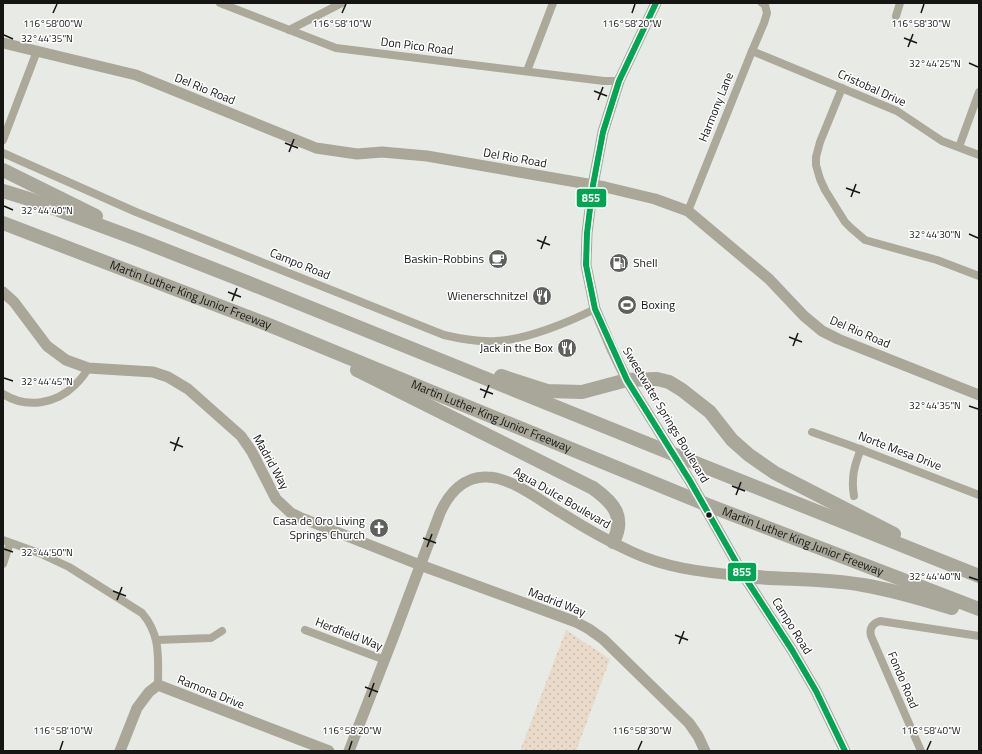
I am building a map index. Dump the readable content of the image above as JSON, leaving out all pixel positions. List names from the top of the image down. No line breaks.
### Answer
{"streets":{"highway":["Martin Luther King Junior Freeway"],"street":["Don Pico Road","Cristobal Drive","Del Rio Road","Harmony Lane","Campo Road","Sweetwater Springs Boulevard","Norte Mesa Drive","Madrid Way","Agua Dulce Boulevard","Herdfield Way","Fondo Road","Ramona Drive"]},"crossings":[["Don Pico Road","Sweetwater Springs Boulevard"],["Cristobal Drive","Harmony Lane"],["Del Rio Road","Harmony Lane"],["Del Rio Road","Sweetwater Springs Boulevard"],["Campo Road","Sweetwater Springs Boulevard"],["Campo Road","Agua Dulce Boulevard"],["Madrid Way","Agua Dulce Boulevard"],["Agua Dulce Boulevard","Herdfield Way"]],"places":{"cafe":["Baskin-Robbins"],"fuel station":["Shell"],"restaurant":["Wienerschnitzel","Jack in the Box"],"sports":["Boxing"],"church":["Casa de Oro Living Springs Church"]},"lines":["transit line 855"],"coordinates":["116°58'00\"W","116°58'10\"W","116°58'20\"W","116°58'30\"W","32°44'35\"N","32°44'25\"N","32°44'40\"N","32°44'30\"N","32°44'45\"N","32°44'50\"N","116°58'40\"W"]}
